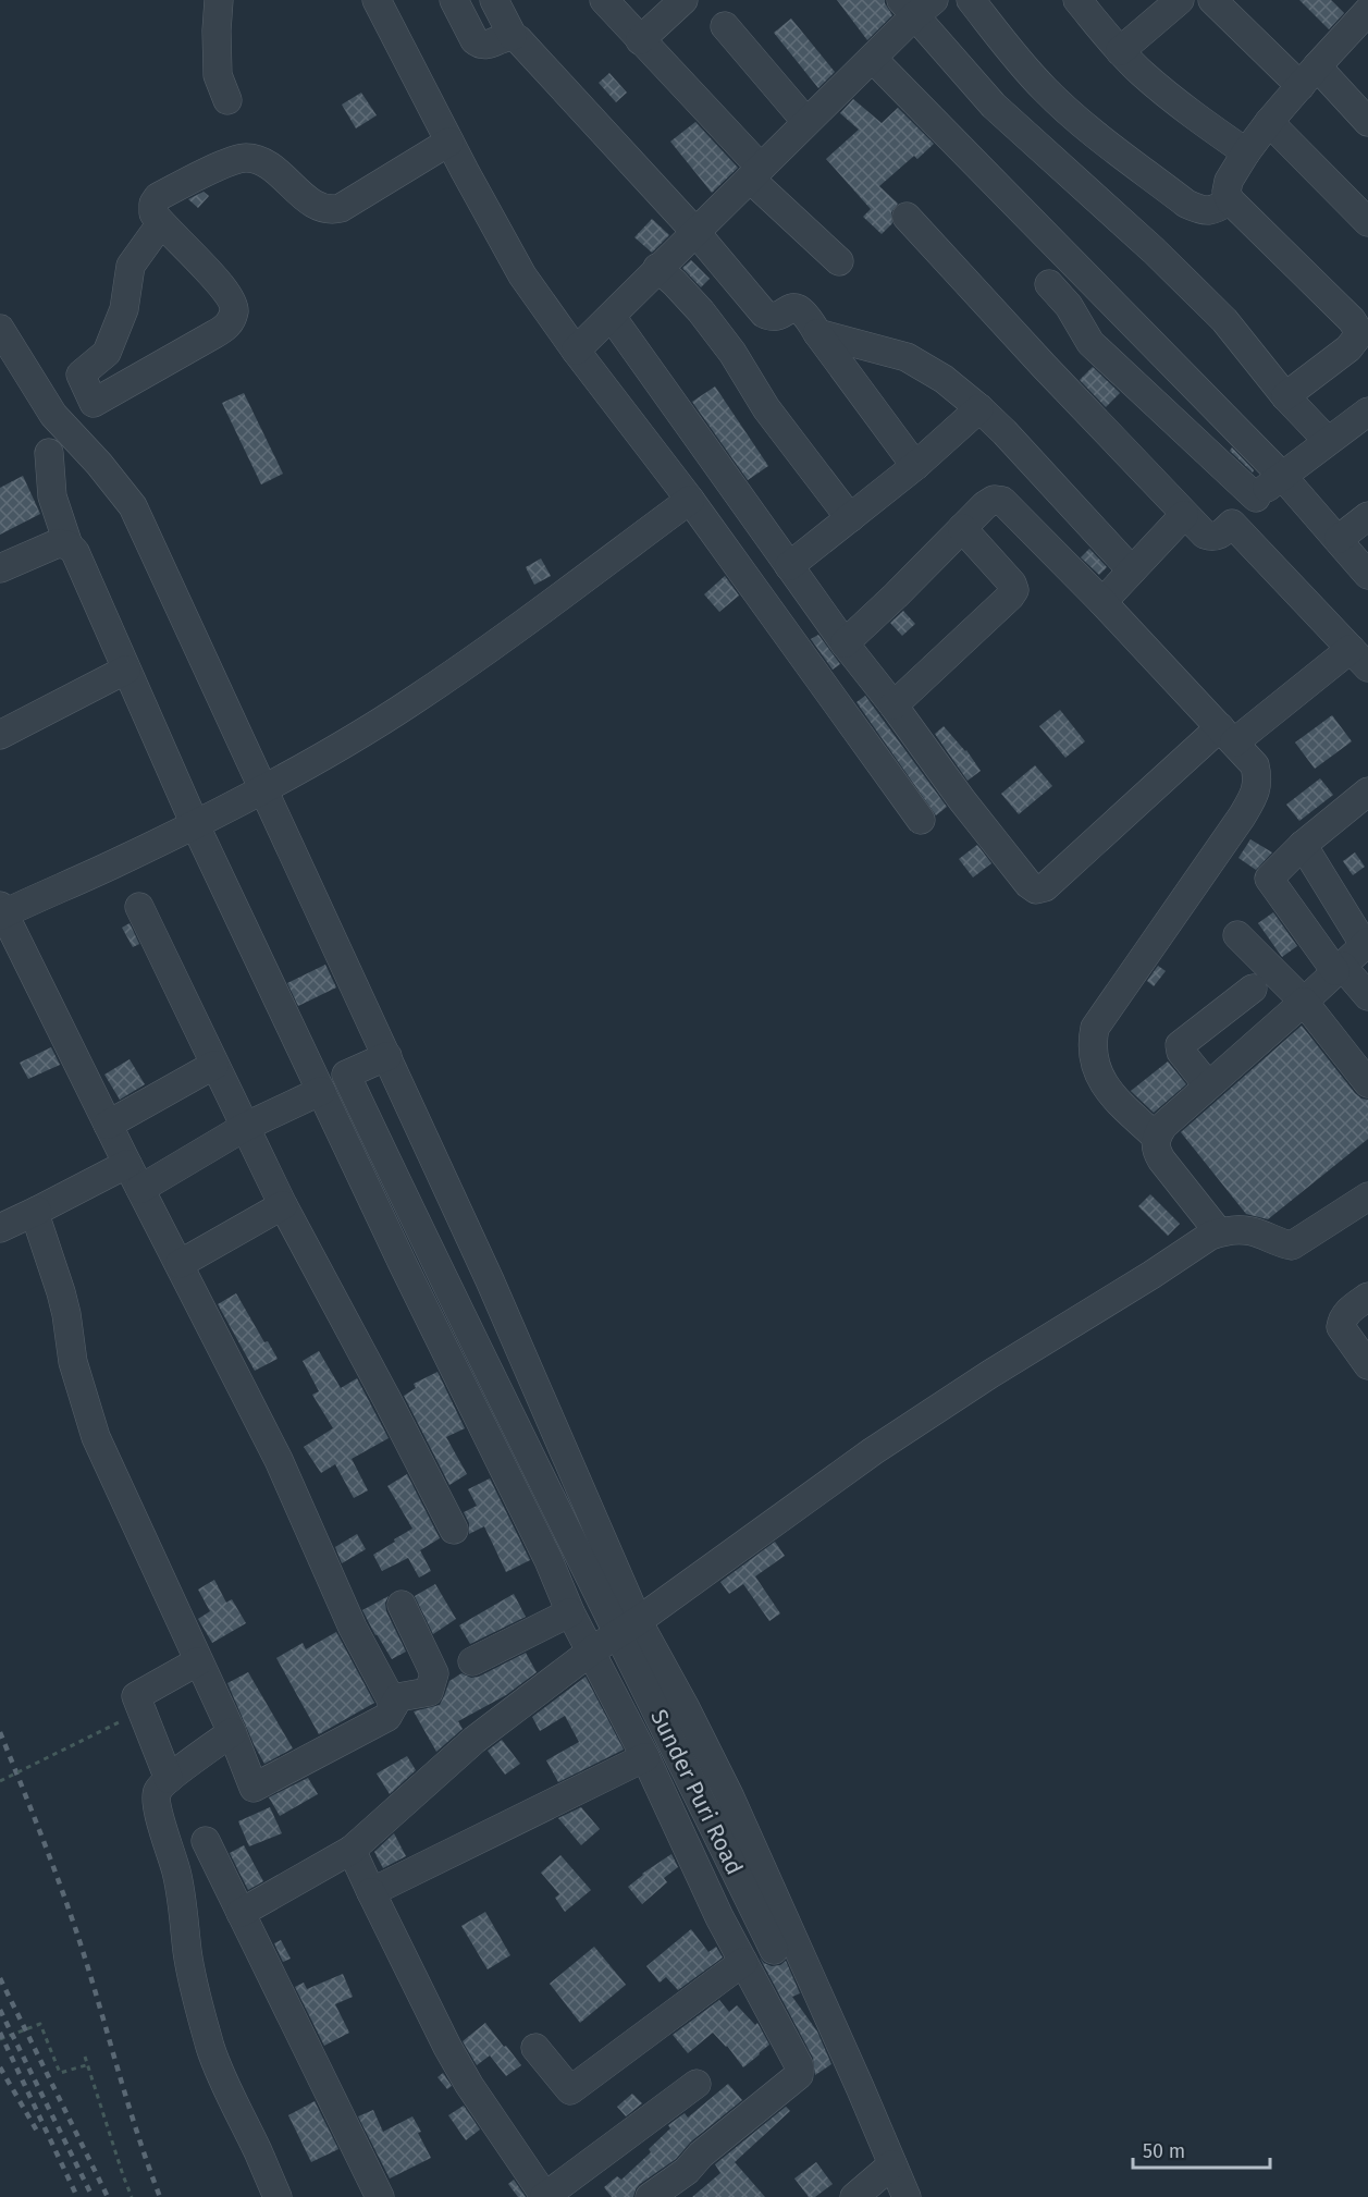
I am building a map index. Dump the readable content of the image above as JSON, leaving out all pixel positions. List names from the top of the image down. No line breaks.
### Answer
{"streets":{"street":["Sunder Puri Road"]},"scale_bar":"50 m"}
